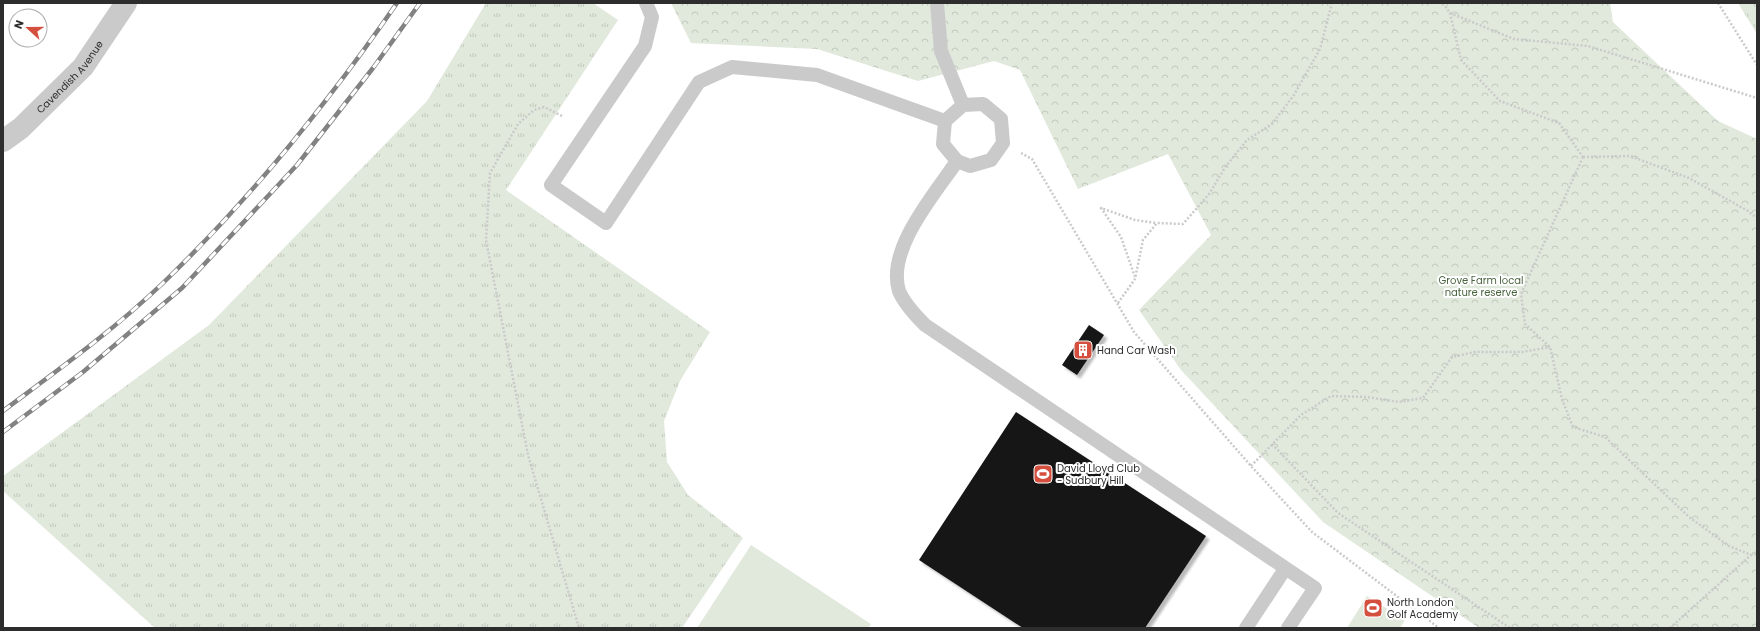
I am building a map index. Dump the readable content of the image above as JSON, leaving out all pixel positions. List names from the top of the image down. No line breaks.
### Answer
{"streets":{"street":["Cavendish Avenue"]},"parks":["Grove Farm local nature reserve"],"places":{"building":["Hand Car Wash"],"sports":["David Lloyd Club - Sudbury Hill","North London Golf Academy"]},"north":"left"}
